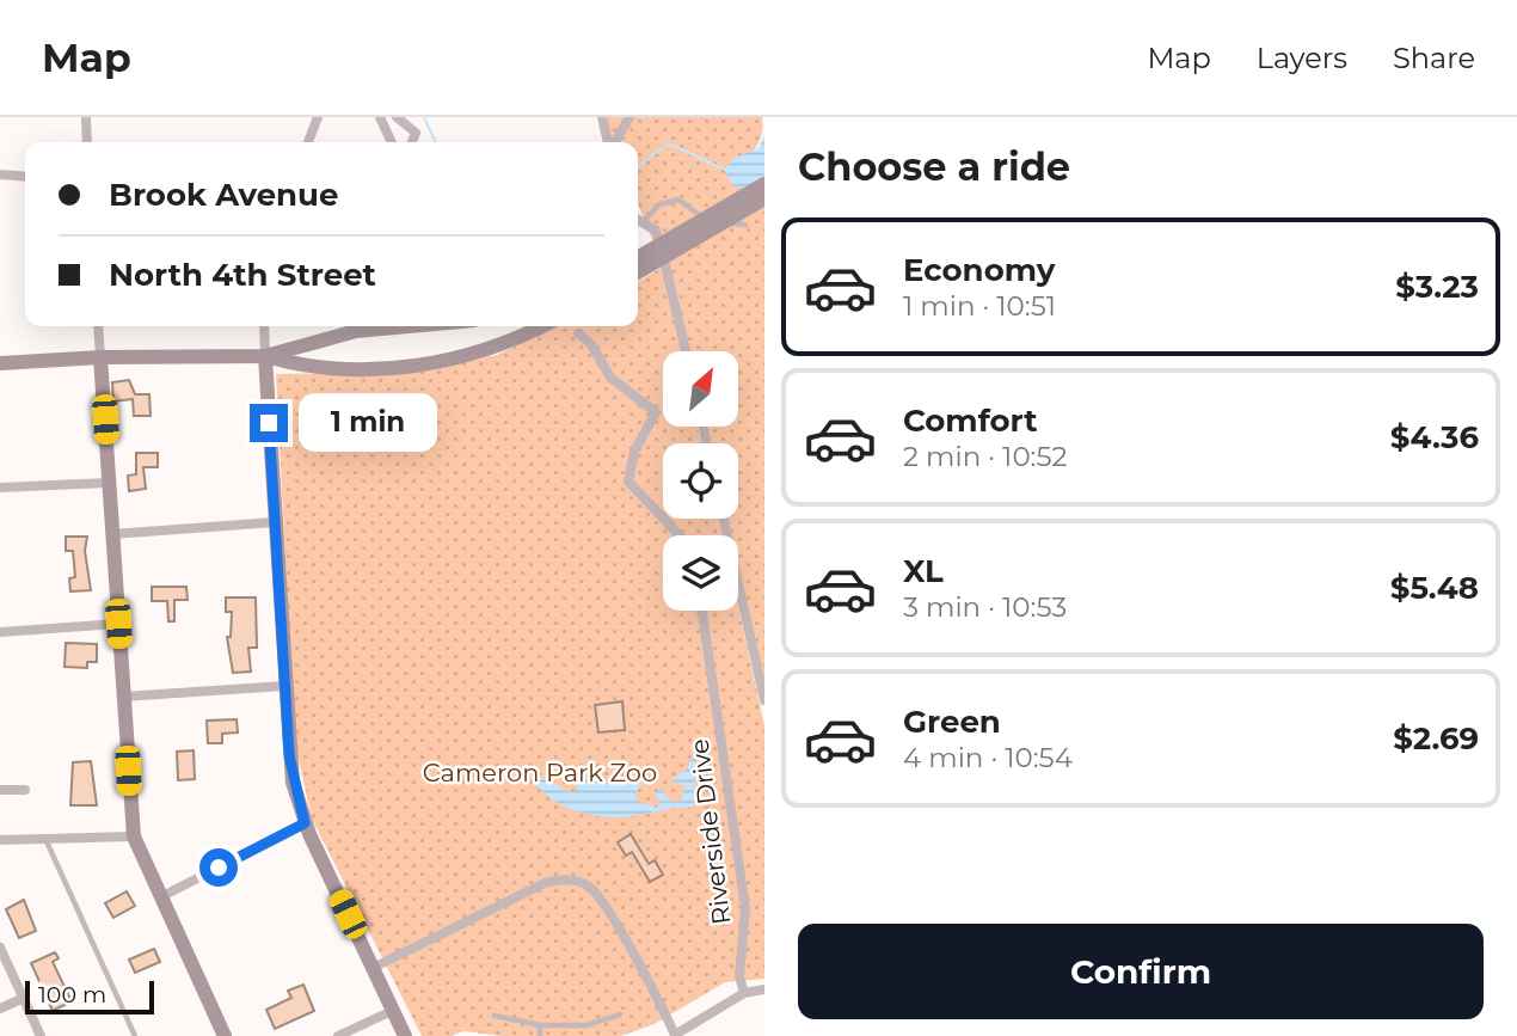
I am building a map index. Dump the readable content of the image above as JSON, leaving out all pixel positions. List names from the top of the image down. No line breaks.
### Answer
{"streets":{"street":["Riverside Drive"]},"parks":["Cameron Park Zoo"],"scale_bar":"100 m","north":"top right","page":{"header":"Map","nav":["Map","Layers","Share"],"heading":"Choose a ride","banner":["Brook Avenue","North 4th Street"],"list":[{"name":"Economy","note":"1 min · 10:51","value":"$3.23"},{"name":"Comfort","note":"2 min · 10:52","value":"$4.36"},{"name":"XL","note":"3 min · 10:53","value":"$5.48"},{"name":"Green","note":"4 min · 10:54","value":"$2.69"}],"bubble":"1 min","buttons":"Confirm","scale":"100 m"}}
